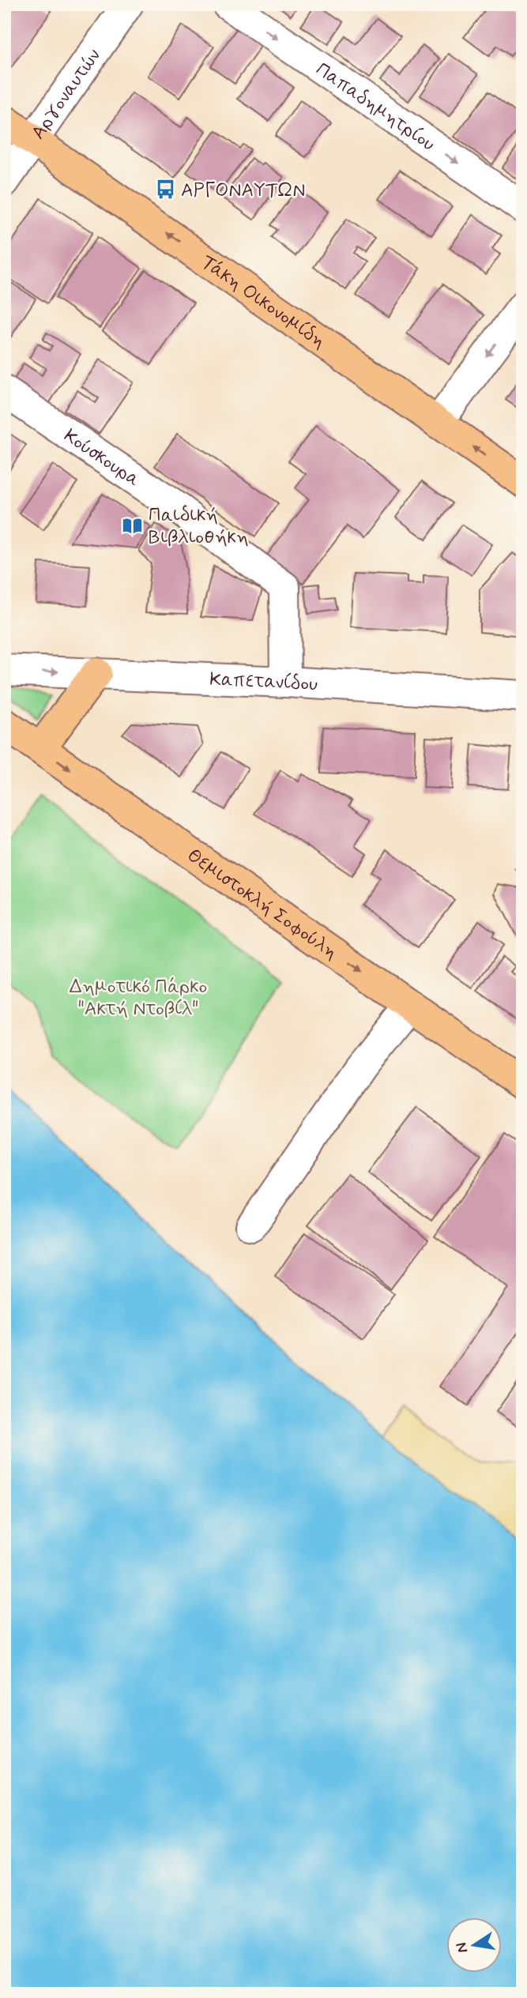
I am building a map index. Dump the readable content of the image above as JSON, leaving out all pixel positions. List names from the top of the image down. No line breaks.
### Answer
{"streets":{"main road":["Τάκη Οικονομίδη","Θεμιστοκλή Σοφούλη"],"street":["Αργοναυτών","Παπαδημητρίου","Κούσκουρα","Καπετανίδου"]},"crossings":[["Αργοναυτών","Τάκη Οικονομίδη"],["Κούσκουρα","Καπετανίδου"]],"one_way":["Παπαδημητρίου","Τάκη Οικονομίδη","Θεμιστοκλή Σοφούλη"],"parks":["Δημοτικό Πάρκο \"Ακτή Ντοβίλ\""],"places":{"bus stop":["ΑΡΓΟΝΑΥΤΩΝ"],"library":["Παιδική Βιβλιοθήκη"]},"north":"left"}
